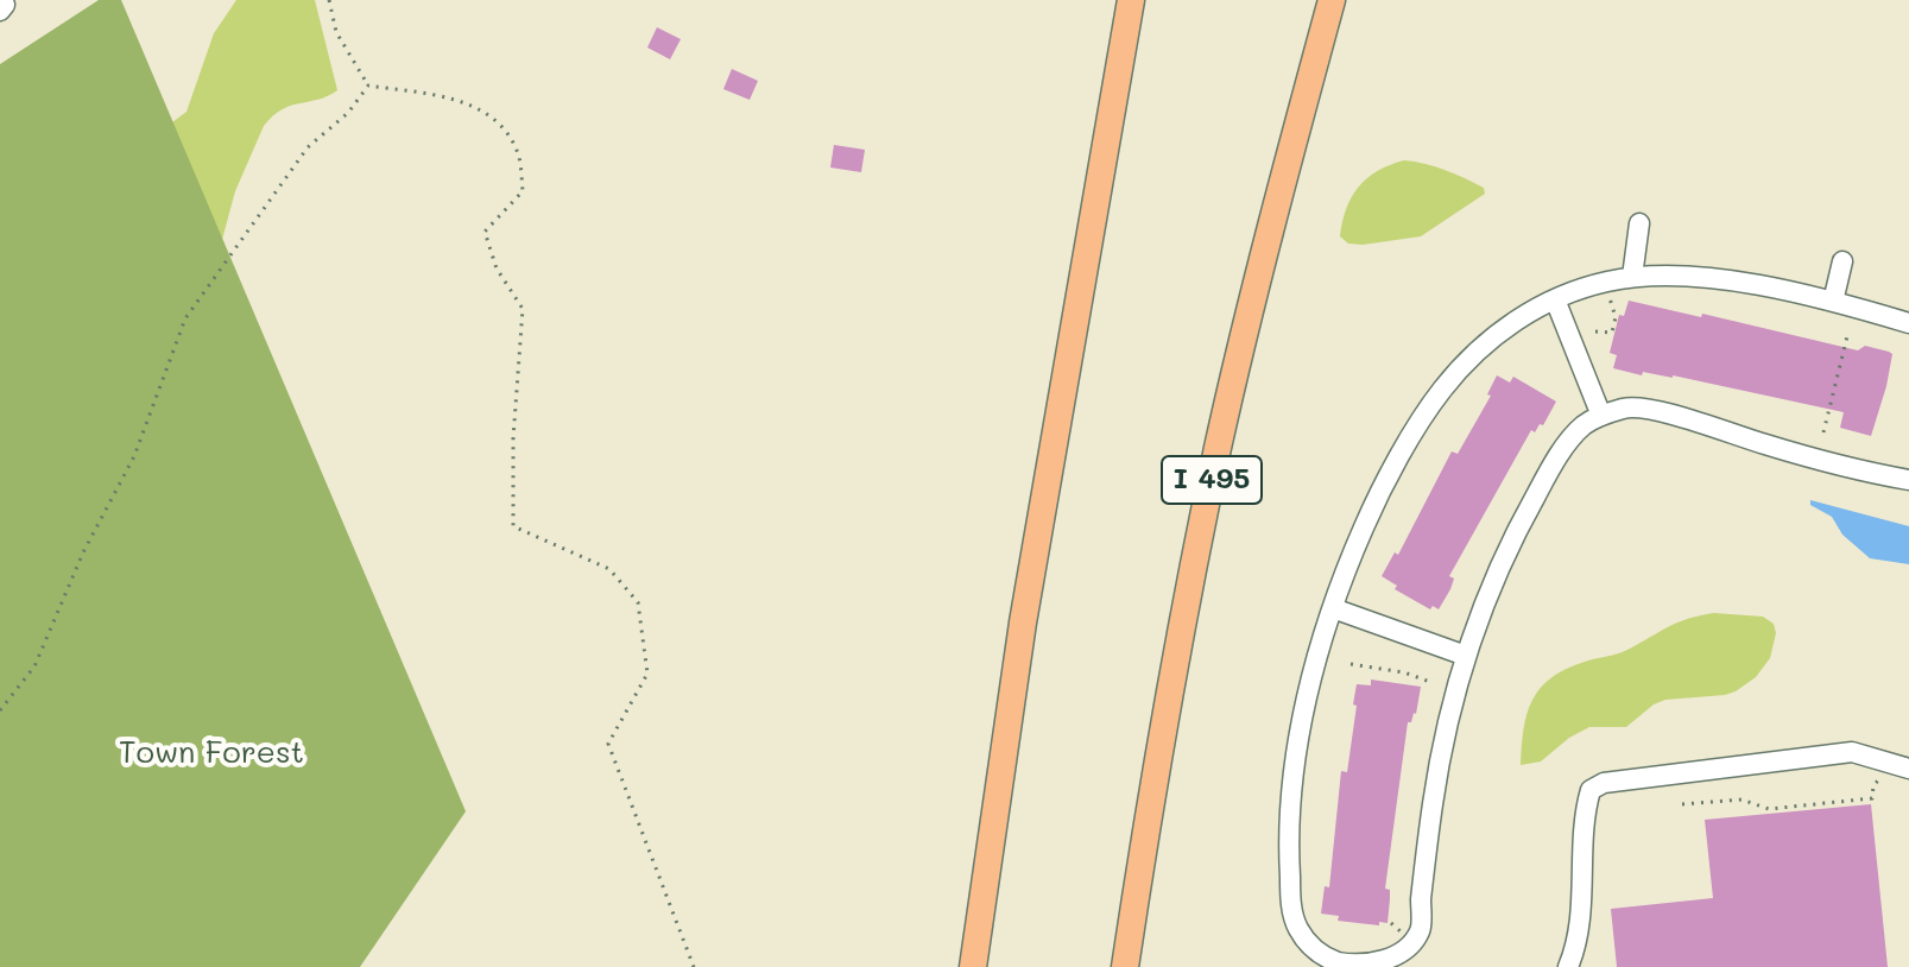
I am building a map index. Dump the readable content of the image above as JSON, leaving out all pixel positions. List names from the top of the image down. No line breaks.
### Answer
{"streets":{"highway":["I 495"]},"parks":["Town Forest"]}
